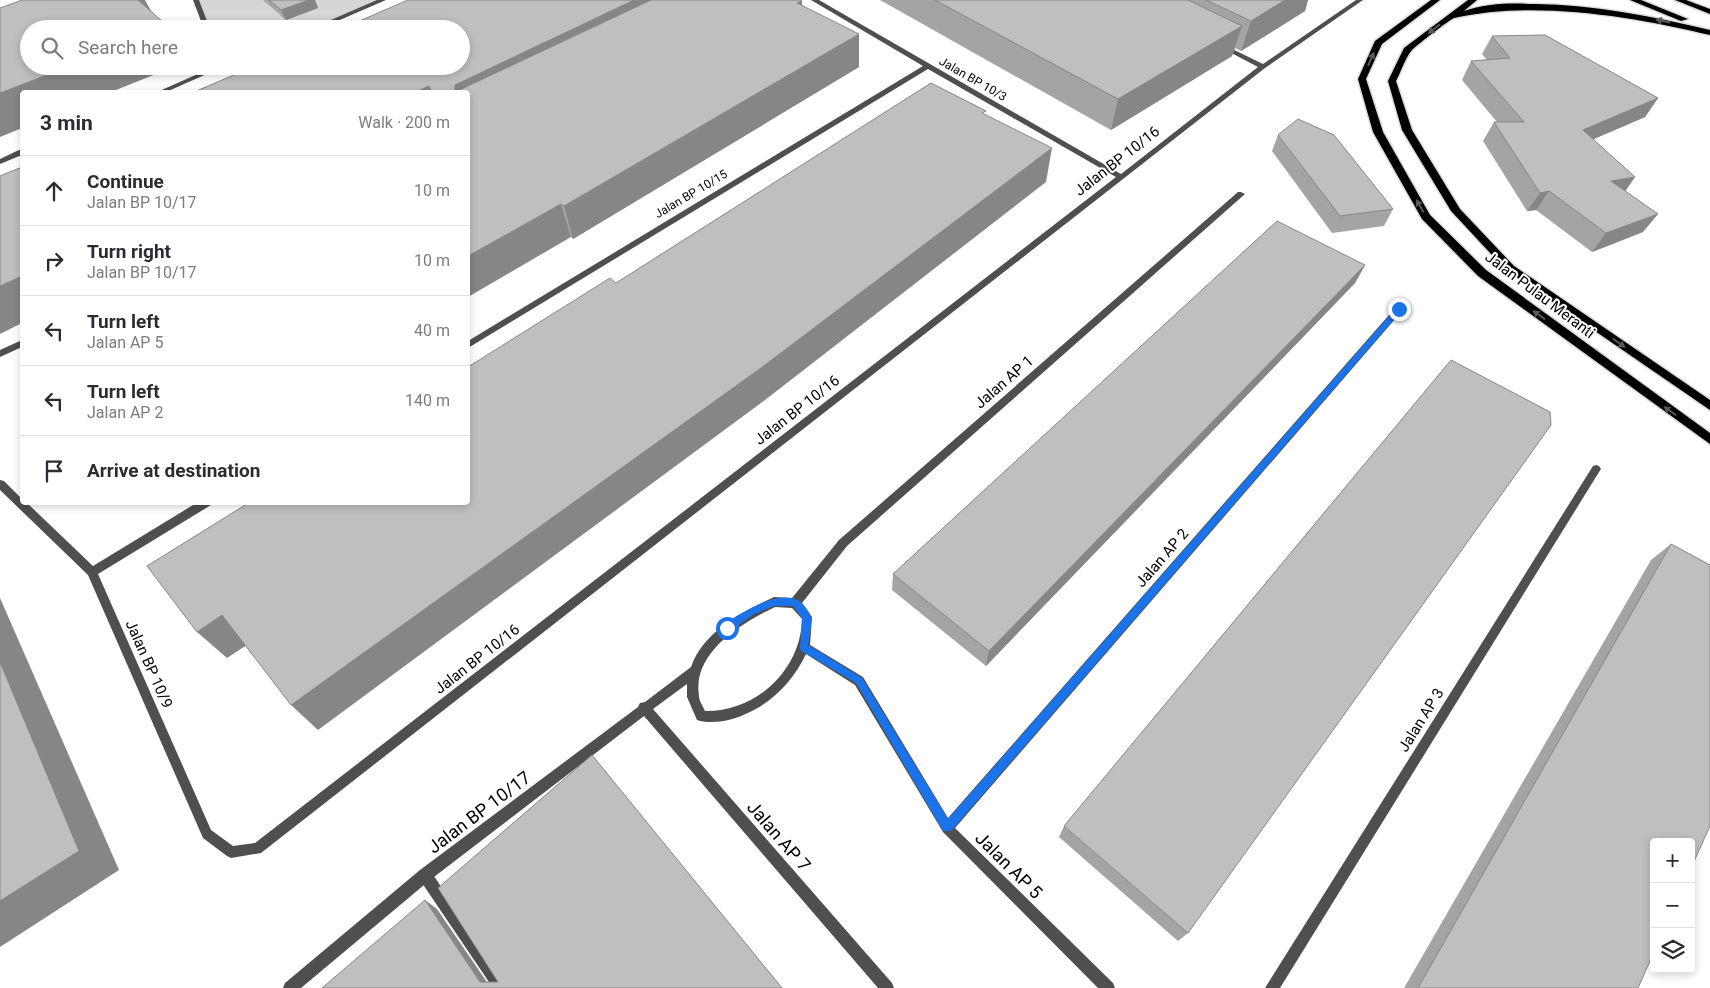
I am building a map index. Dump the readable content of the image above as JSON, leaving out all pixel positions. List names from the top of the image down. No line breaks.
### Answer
{"streets":{"main road":["Jalan Pulau Meranti"],"street":["Jalan BP 10/3","Jalan BP 10/16","Jalan BP 10/15","Jalan AP 1","Jalan AP 2","Jalan BP 10/9","Jalan AP 3","Jalan BP 10/17","Jalan AP 7","Jalan AP 5"]},"crossings":[["Jalan BP 10/3","Jalan BP 10/16"],["Jalan BP 10/3","Jalan BP 10/15"],["Jalan BP 10/16","Jalan BP 10/9"],["Jalan AP 1","Jalan BP 10/17"],["Jalan AP 2","Jalan AP 5"],["Jalan BP 10/17","Jalan AP 7"],["Jalan BP 10/17","Jalan AP 5"]],"page":{"search":"Search here","heading":["3 min","Walk · 200 m"],"list":[["Continue","Jalan BP 10/17","10 m"],["Turn right","Jalan BP 10/17","10 m"],["Turn left","Jalan AP 5","40 m"],["Turn left","Jalan AP 2","140 m"],"Arrive at destination"],"map_buttons":["+","−"]}}
